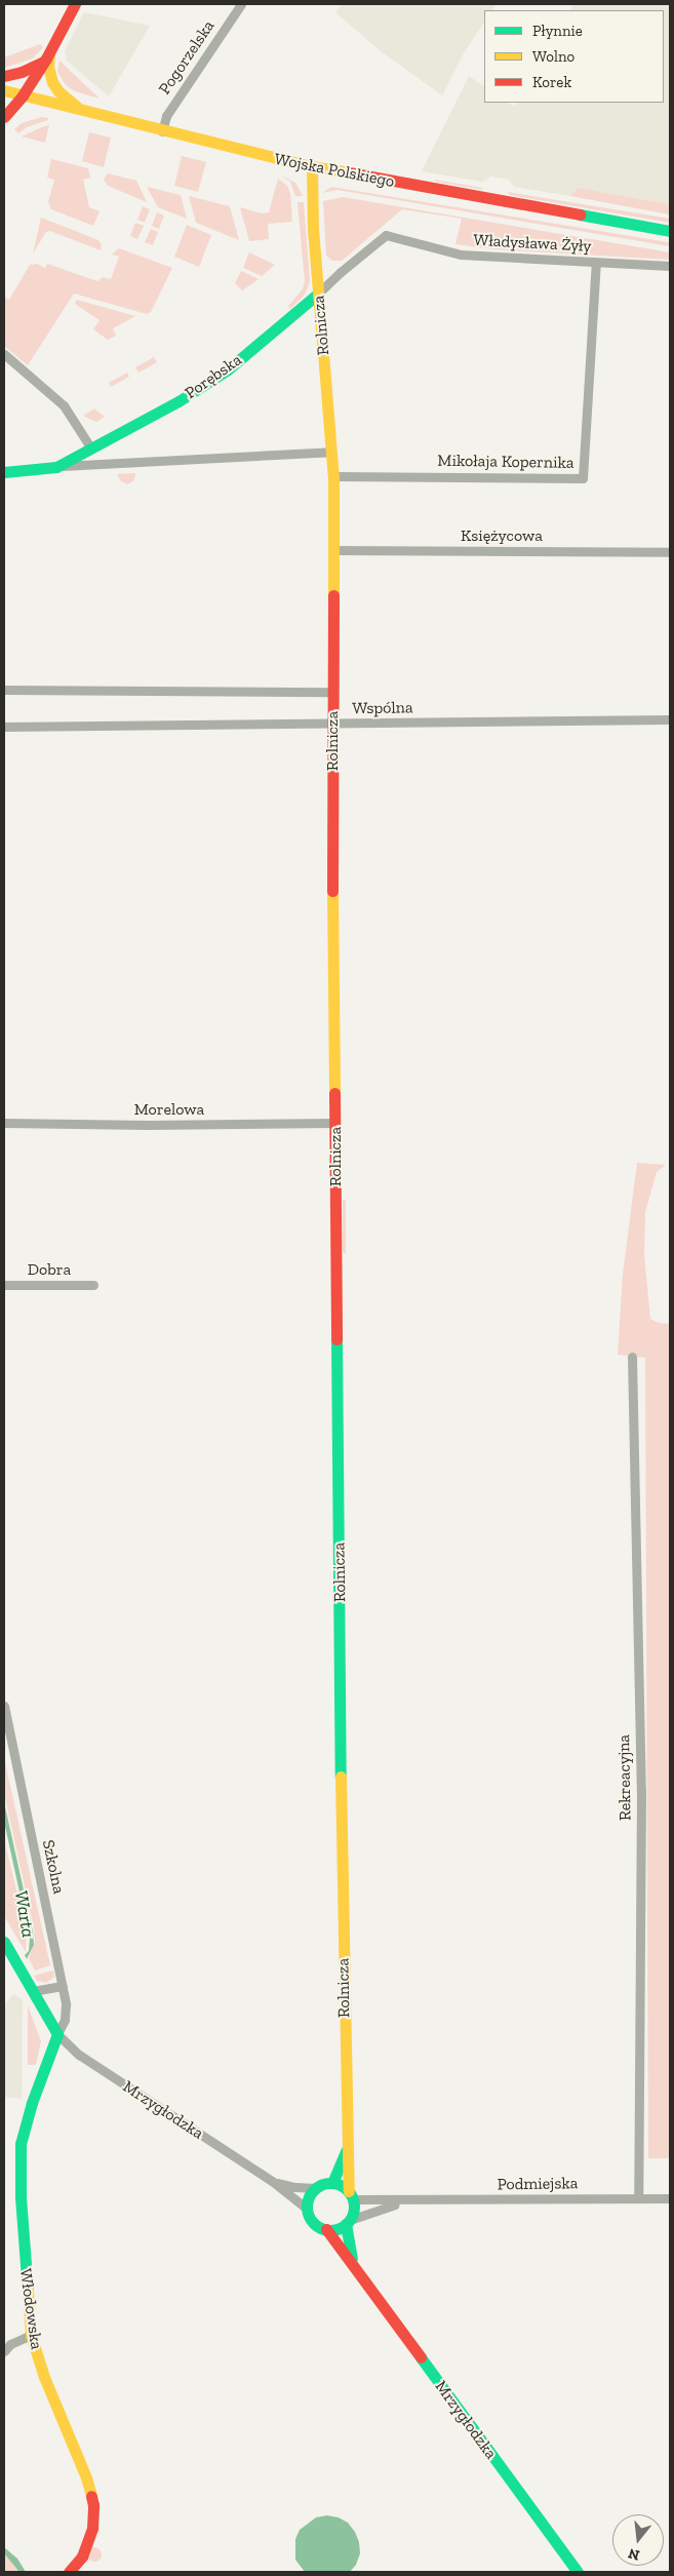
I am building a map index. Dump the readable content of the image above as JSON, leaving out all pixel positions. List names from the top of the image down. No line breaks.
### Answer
{"streets":{"street":["Pogorzelska","Wojska Polskiego","Władysława Żyły","Rolnicza","Porębska","Mikołaja Kopernika","Księżycowa","Wspólna","Morelowa","Dobra","Rekreacyjna","Szkolna","Mrzygłodzka","Podmiejska","Włodowska"]},"crossings":[["Pogorzelska","Wojska Polskiego"],["Wojska Polskiego","Rolnicza"],["Władysława Żyły","Porębska"],["Władysława Żyły","Mikołaja Kopernika"],["Rolnicza","Porębska"],["Rolnicza","Mikołaja Kopernika"],["Rolnicza","Księżycowa"],["Rolnicza","Wspólna"],["Rolnicza","Morelowa"],["Rolnicza","Mrzygłodzka"],["Rolnicza","Podmiejska"],["Rekreacyjna","Podmiejska"],["Szkolna","Mrzygłodzka"],["Szkolna","Włodowska"],["Mrzygłodzka","Podmiejska"],["Mrzygłodzka","Włodowska"]],"water":["Warta"],"legend":["Płynnie","Wolno","Korek"],"north":"bottom"}
